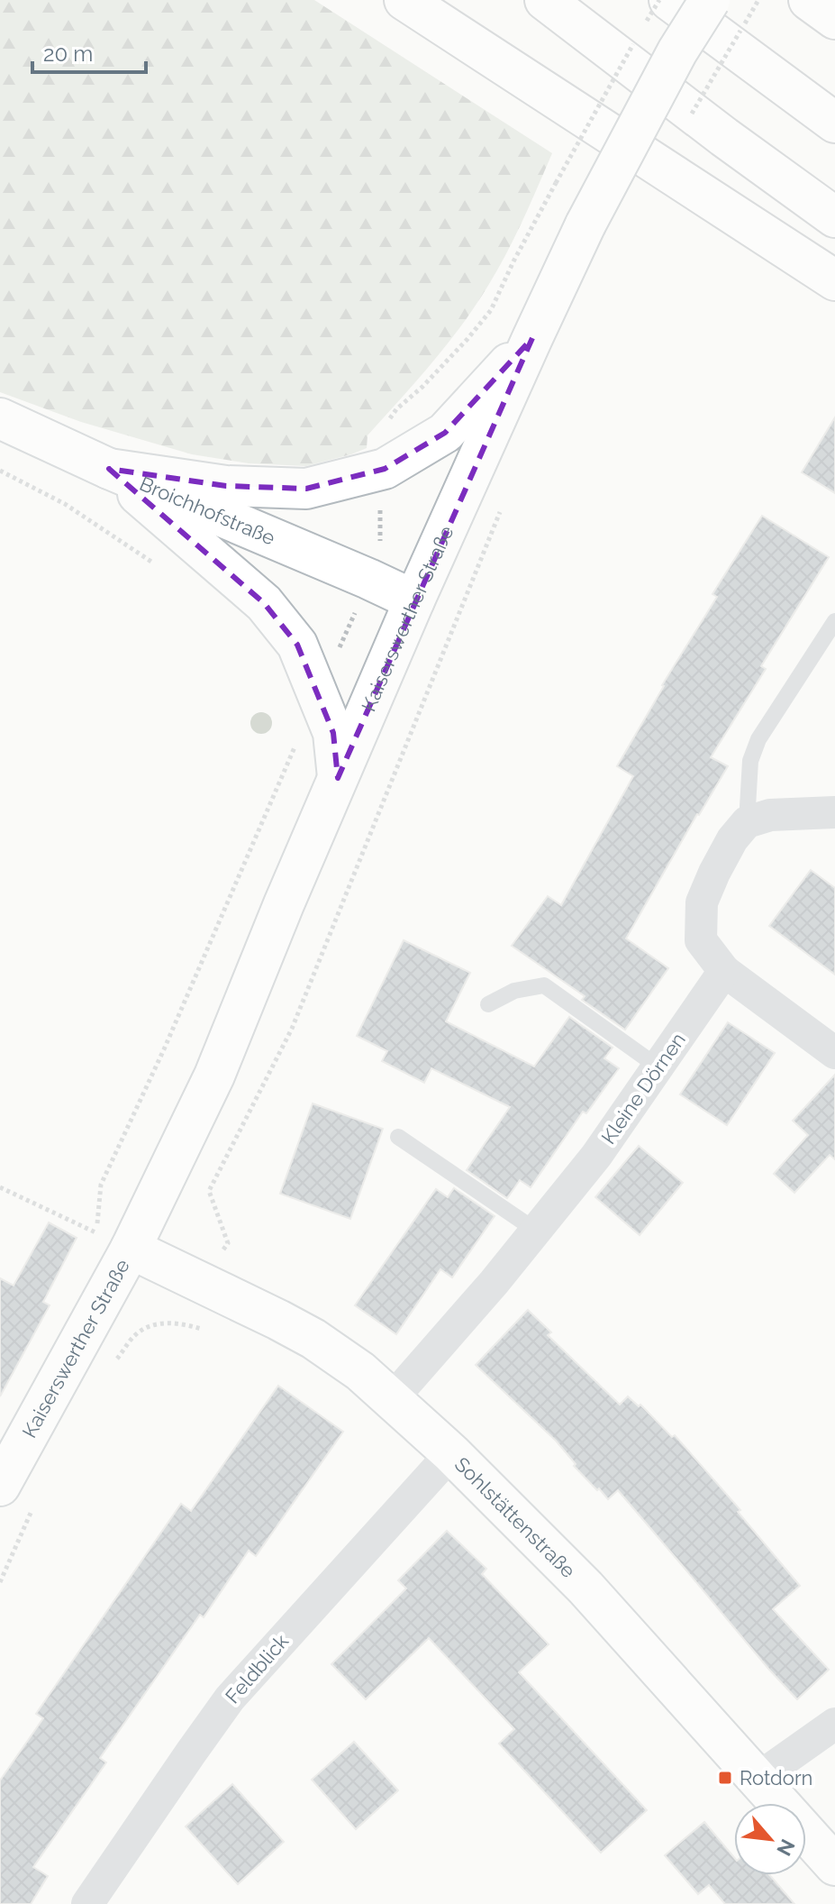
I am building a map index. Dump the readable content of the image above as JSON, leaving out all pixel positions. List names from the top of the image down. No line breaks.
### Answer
{"streets":{"main road":["Broichhofstraße","Kaiserswerther Straße","Sohlstättenstraße"],"street":["Kleine Dörnen","Feldblick"]},"crossings":[["Broichhofstraße","Kaiserswerther Straße"],["Kaiserswerther Straße","Sohlstättenstraße"],["Kleine Dörnen","Sohlstättenstraße"],["Sohlstättenstraße","Feldblick"]],"places":{"transit":["Rotdorn"]},"scale_bar":"20 m","north":"bottom right"}
